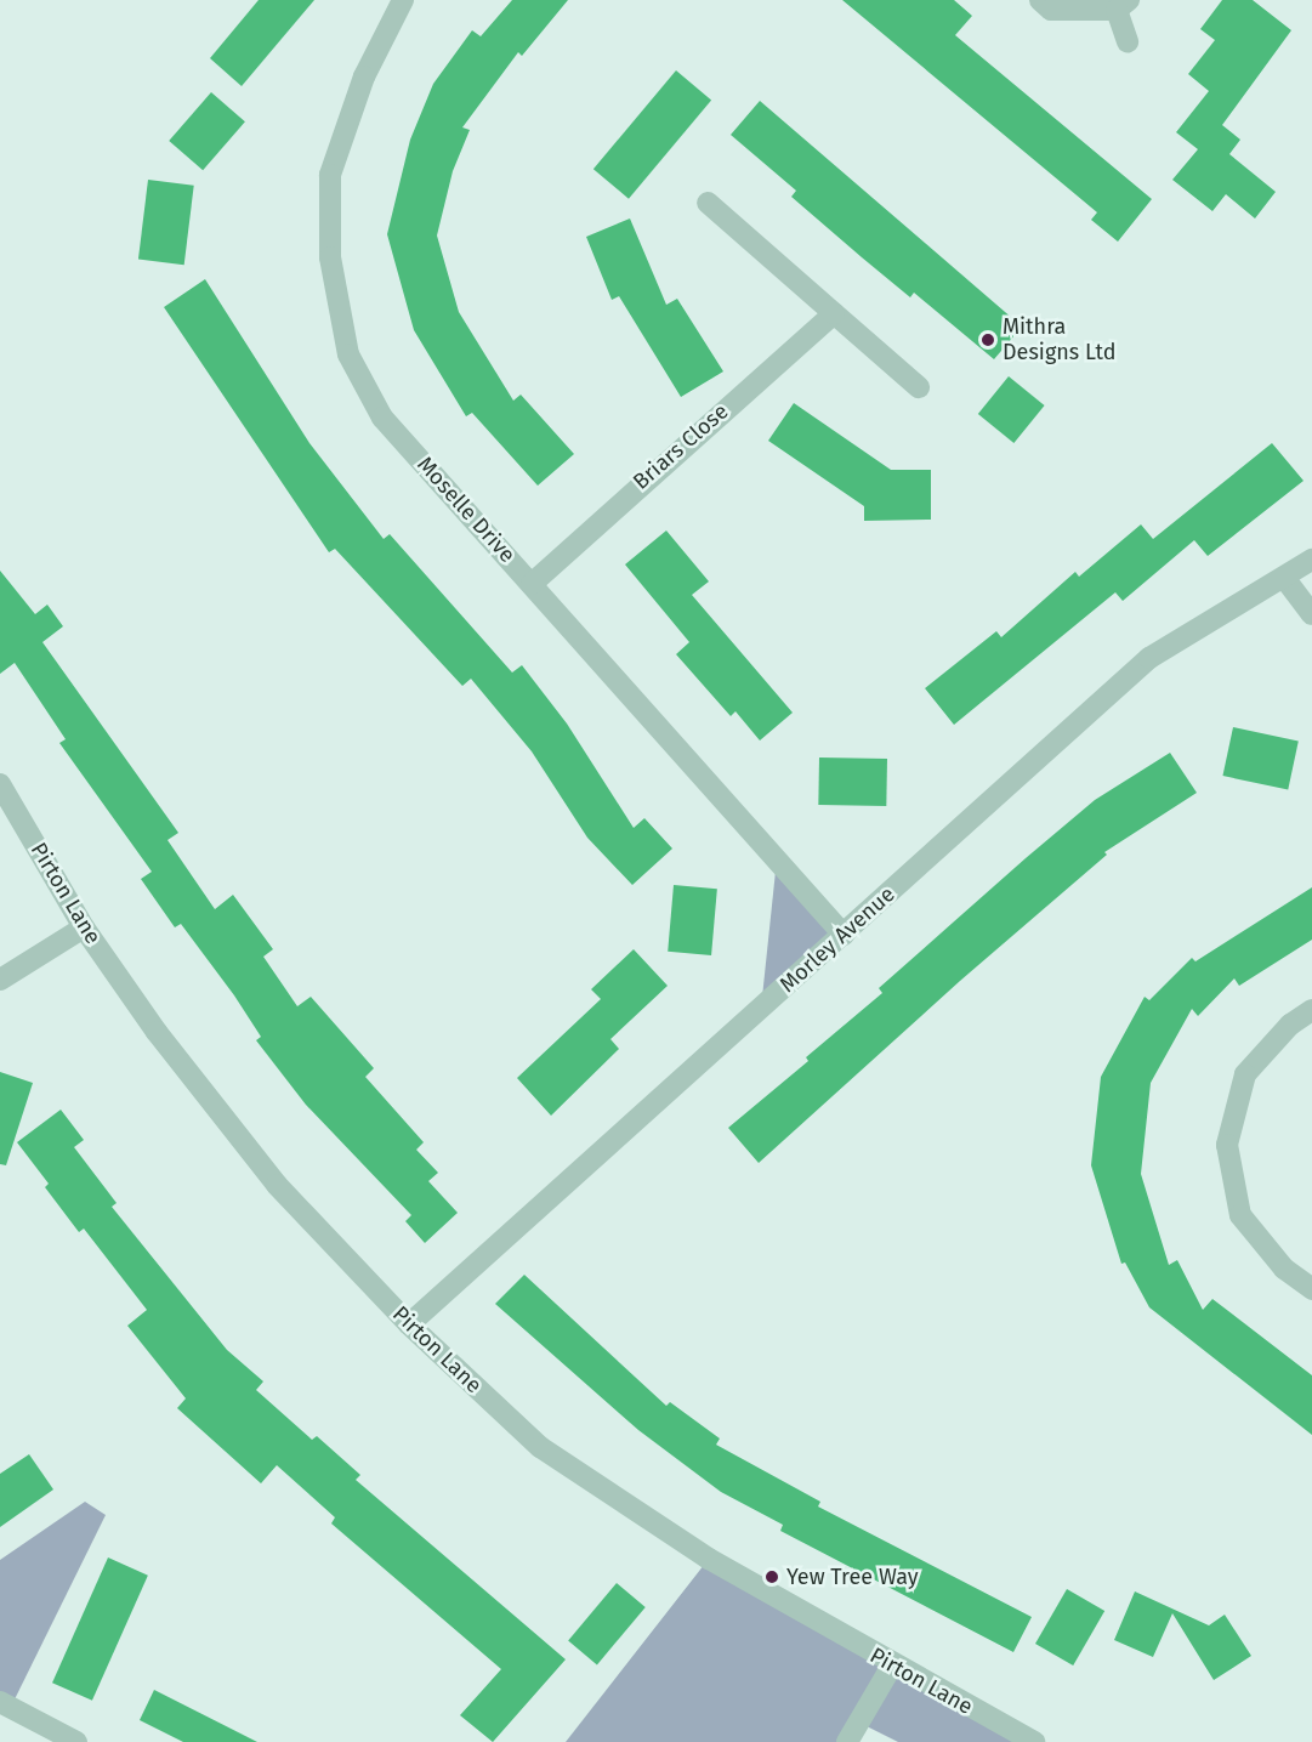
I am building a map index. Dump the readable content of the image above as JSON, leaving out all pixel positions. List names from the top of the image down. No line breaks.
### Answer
{"streets":{"street":["Briars Close","Moselle Drive","Pirton Lane","Morley Avenue"]},"crossings":[["Briars Close","Moselle Drive"],["Moselle Drive","Morley Avenue"],["Pirton Lane","Morley Avenue"]],"places":["Mithra Designs Ltd","Yew Tree Way"]}
